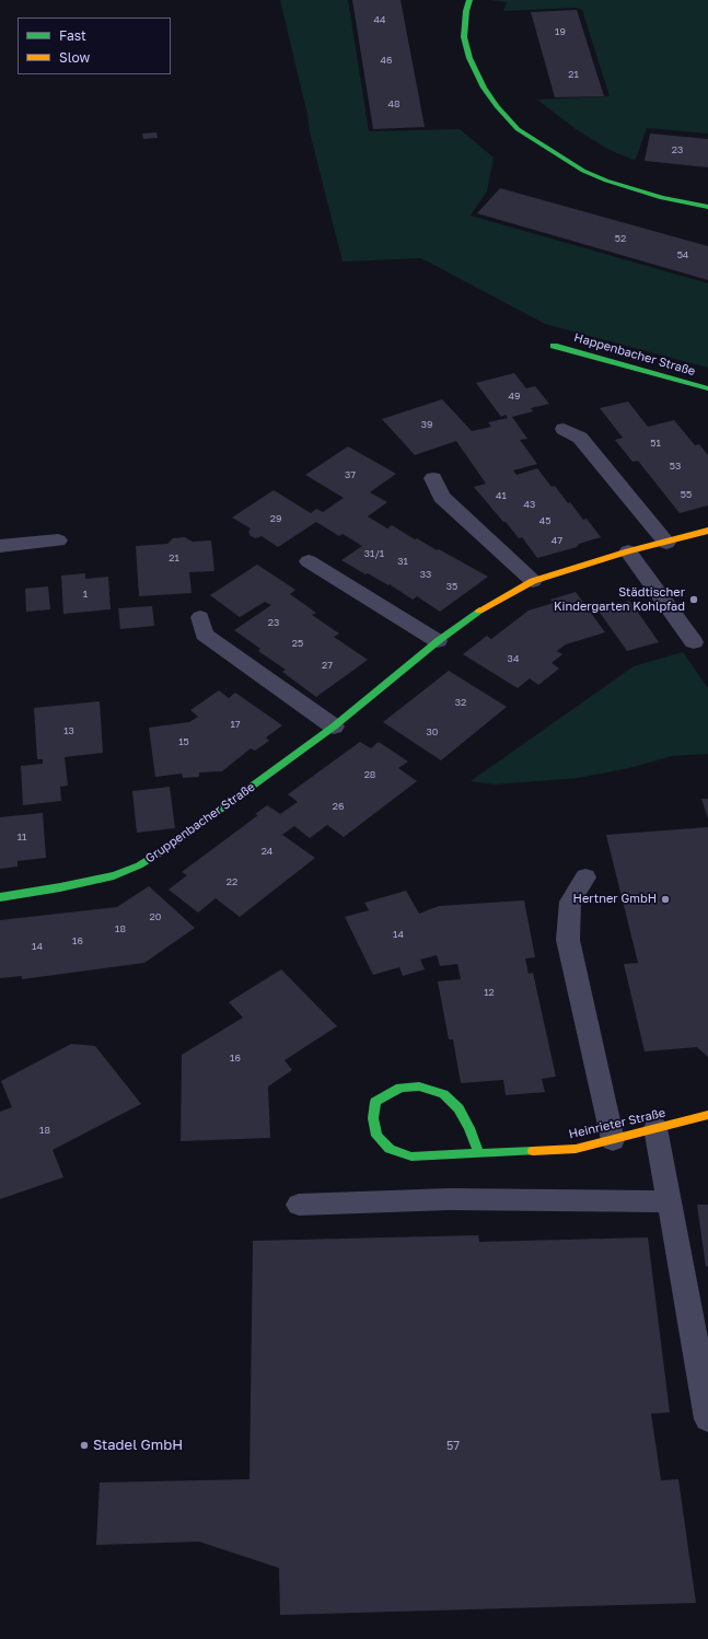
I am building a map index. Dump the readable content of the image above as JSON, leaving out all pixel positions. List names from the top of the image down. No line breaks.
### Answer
{"streets":{"street":["Happenbacher Straße","Gruppenbacher Straße","Heinrieter Straße"]},"places":["Städtischer Kindergarten Kohlpfad","Hertner GmbH","Stadel GmbH"],"house_numbers":["44","19","46","21","48","23","52","54","49","39","51","53","37","55","41","43","29","45","47","31/1","21","31","33","35","1","23","25","34","27","32","17","13","30","15","28","26","11","24","22","20","18","14","16","14","12","16","18","57"],"legend":["Fast","Slow"]}
